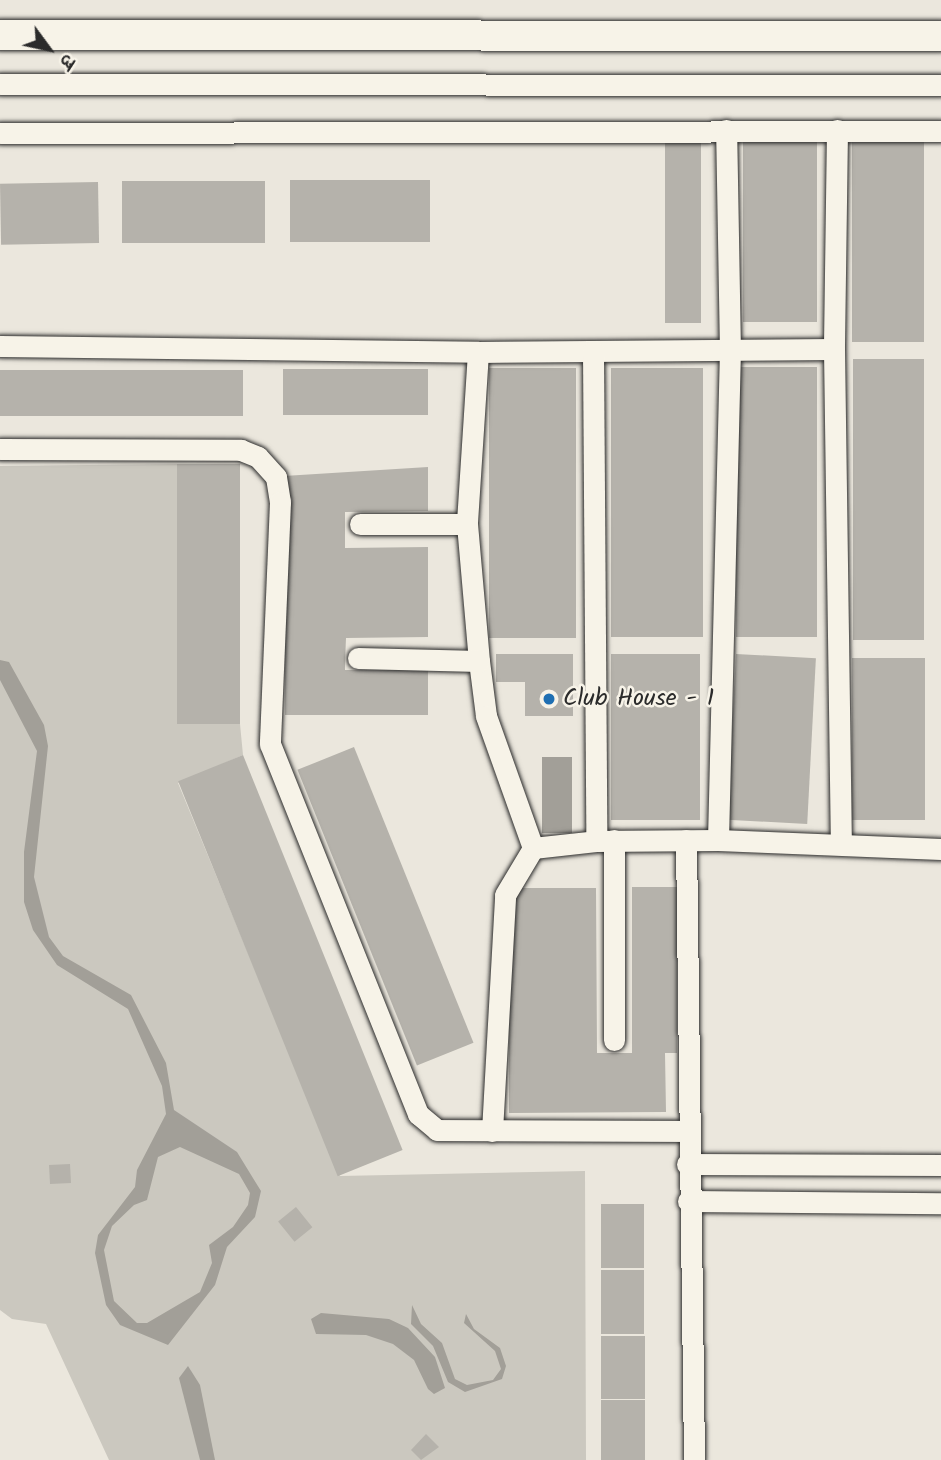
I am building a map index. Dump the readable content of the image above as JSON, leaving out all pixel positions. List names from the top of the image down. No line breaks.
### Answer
{"places":["Club House - 1"],"north":"bottom right"}
